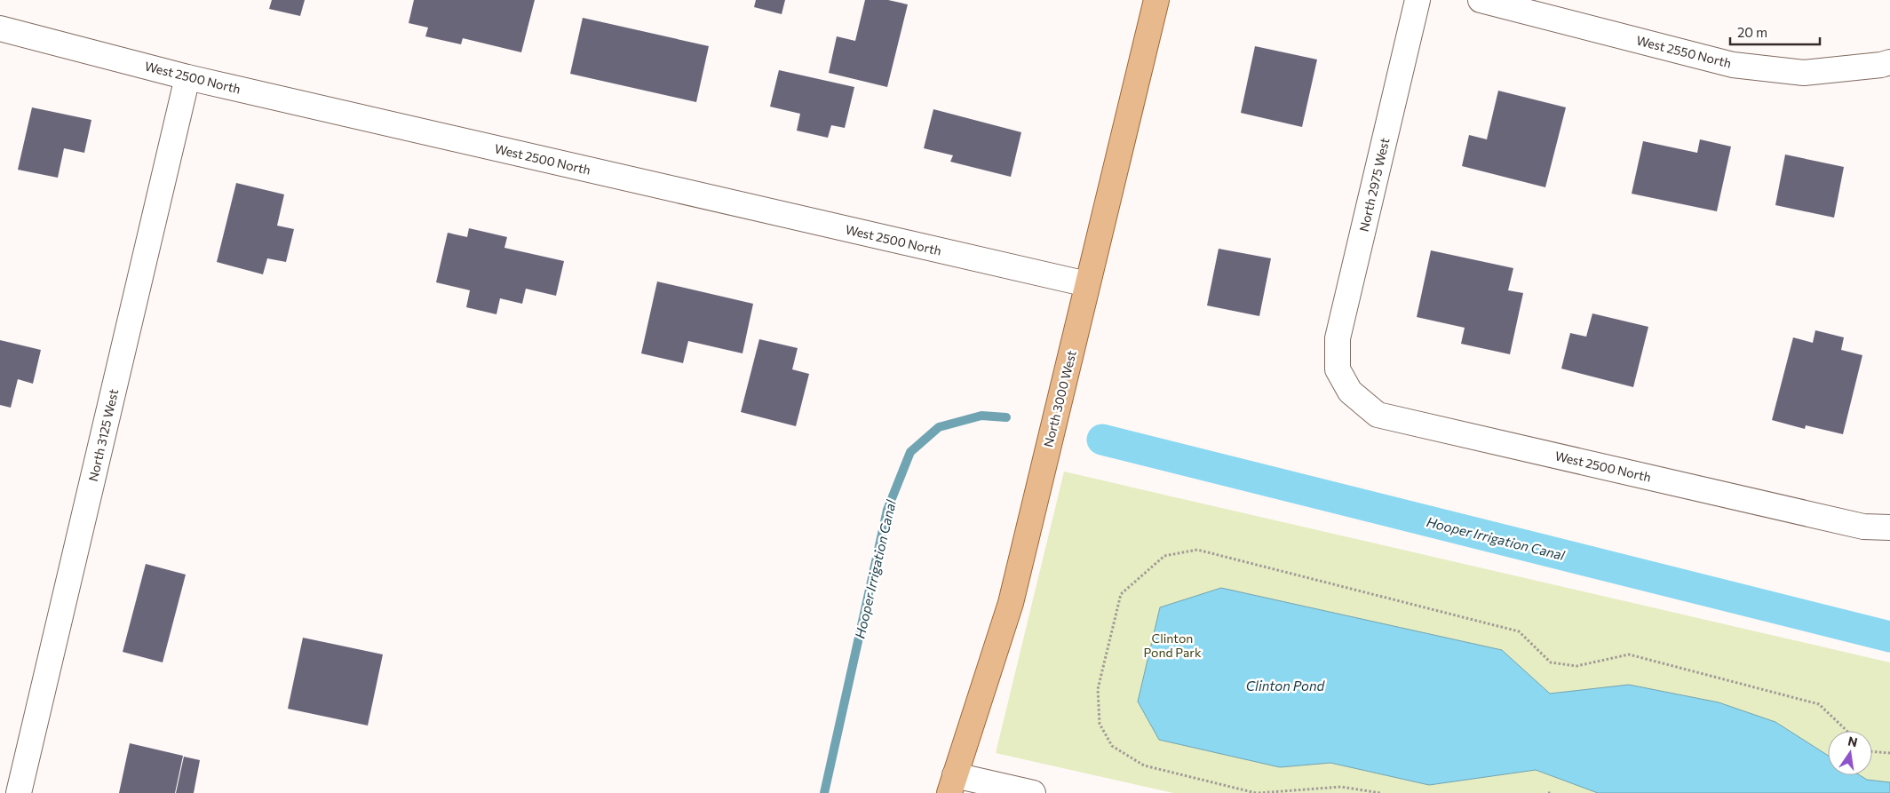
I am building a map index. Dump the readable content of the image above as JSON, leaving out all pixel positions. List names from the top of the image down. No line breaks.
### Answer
{"streets":{"main road":["North 3000 West"],"street":["West 2550 North","West 2500 North","North 2975 West","North 3125 West"]},"crossings":[["West 2500 North","North 2975 West"],["West 2500 North","North 3000 West"],["West 2500 North","North 3125 West"]],"water":["Hooper Irrigation Canal","Clinton Pond"],"parks":["Clinton Pond Park"],"scale_bar":"20 m","north":"top"}
